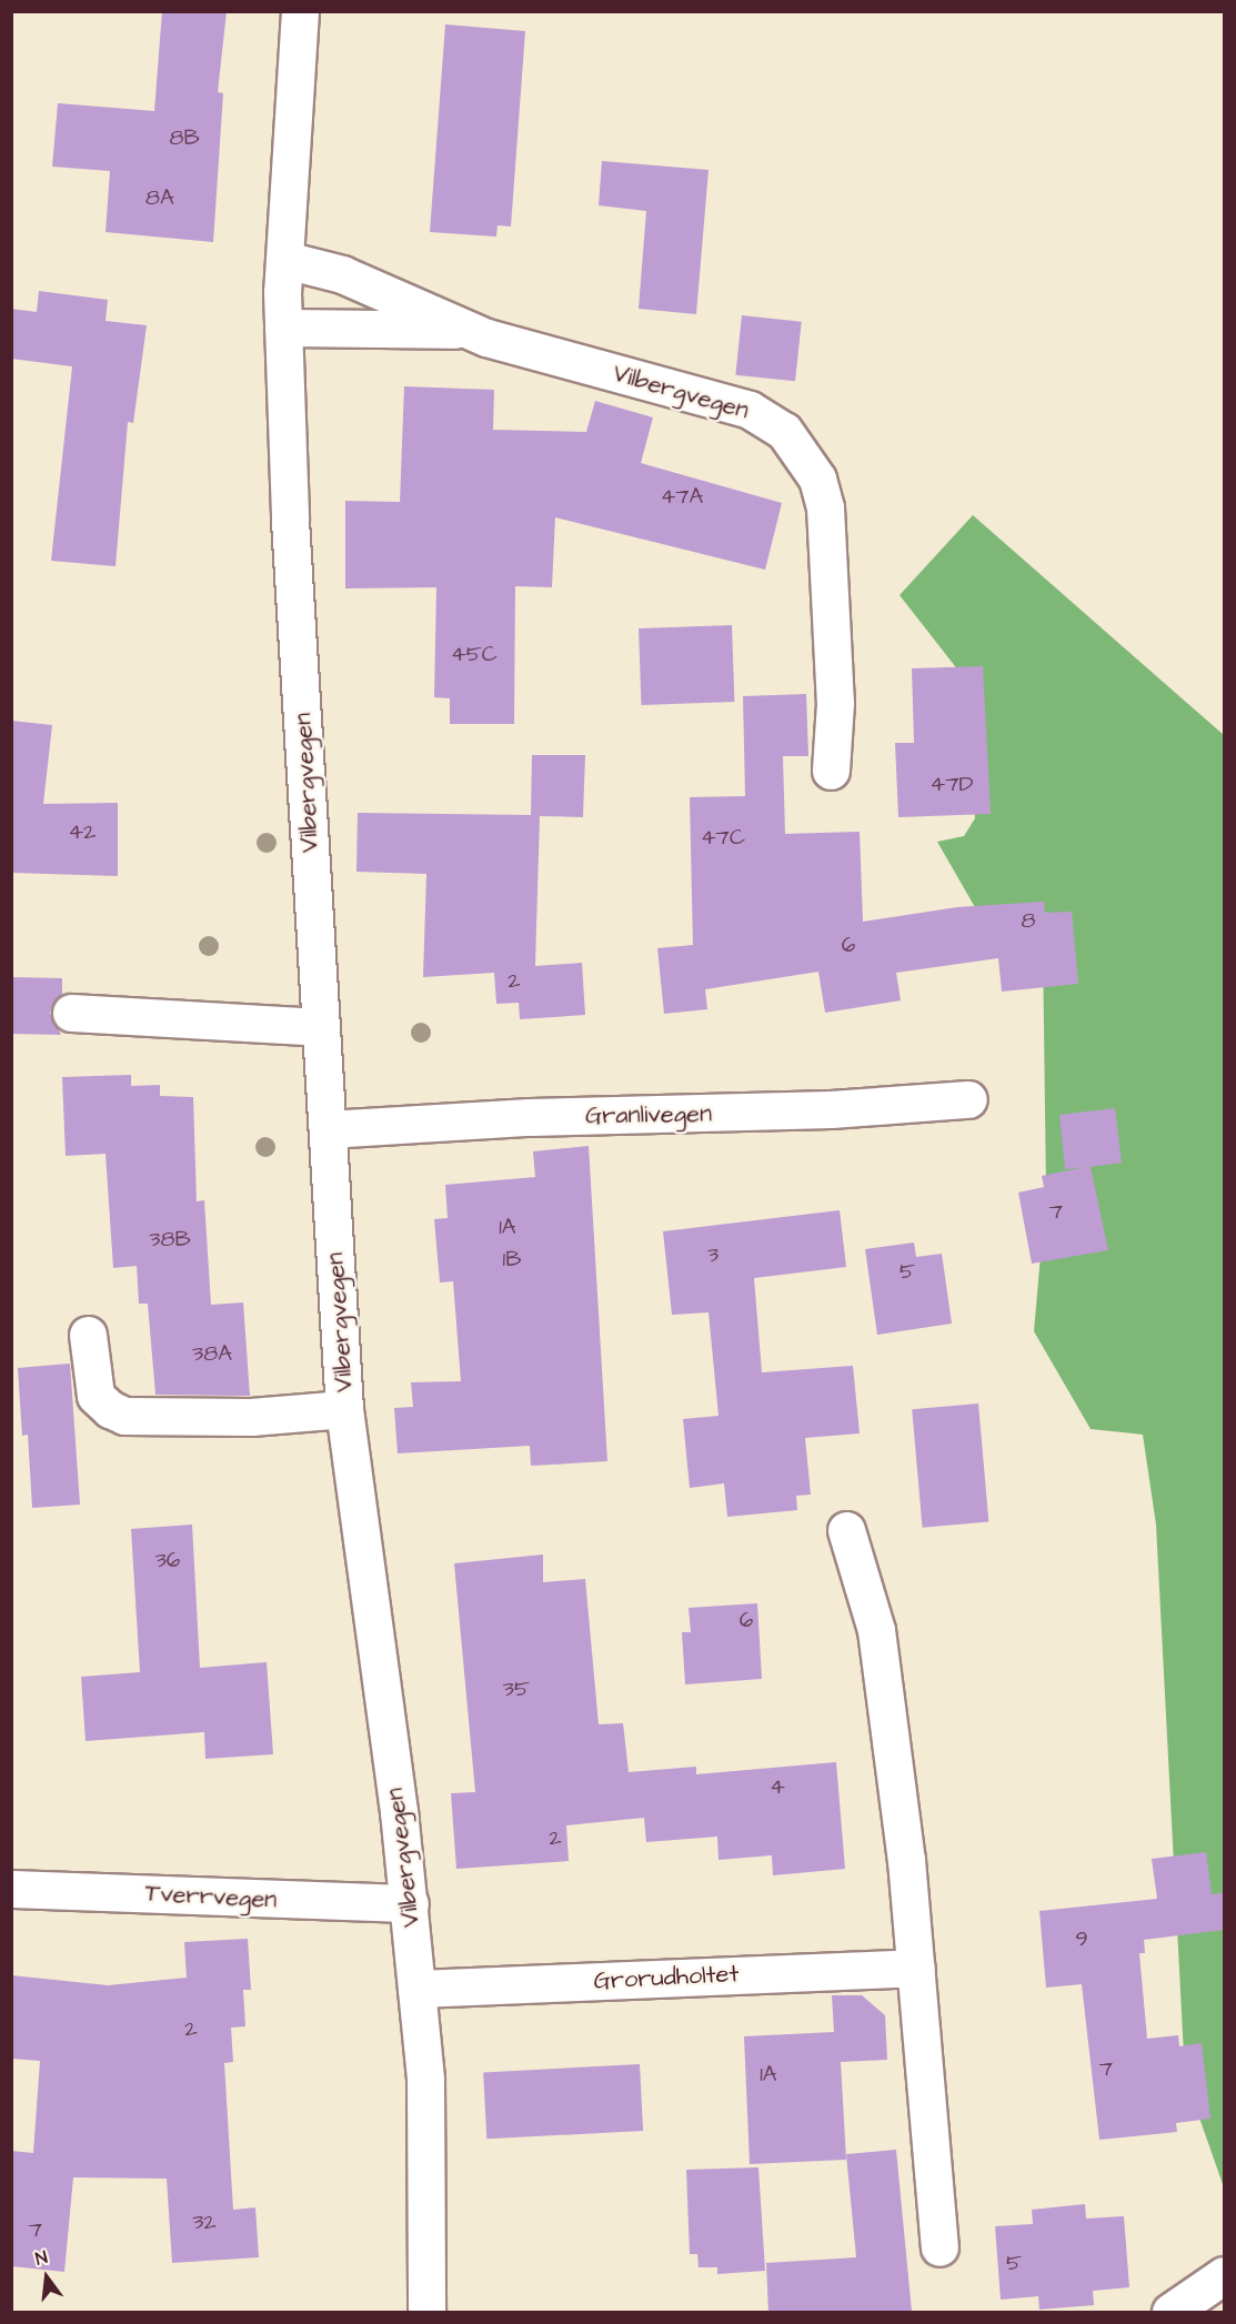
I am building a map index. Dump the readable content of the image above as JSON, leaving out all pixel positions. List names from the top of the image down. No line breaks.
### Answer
{"streets":{"street":["Vilbergvegen","Granlivegen","Tverrvegen","Grorudholtet"]},"crossings":[["Vilbergvegen","Granlivegen"],["Vilbergvegen","Tverrvegen"],["Vilbergvegen","Grorudholtet"]],"house_numbers":["8B","8A","47A","45C","47D","42","47C","8","6","2","7","1A","38B","3","1B","5","38A","36","6","35","4","2","9","2","7","1A","32","7","5"],"north":"top"}
